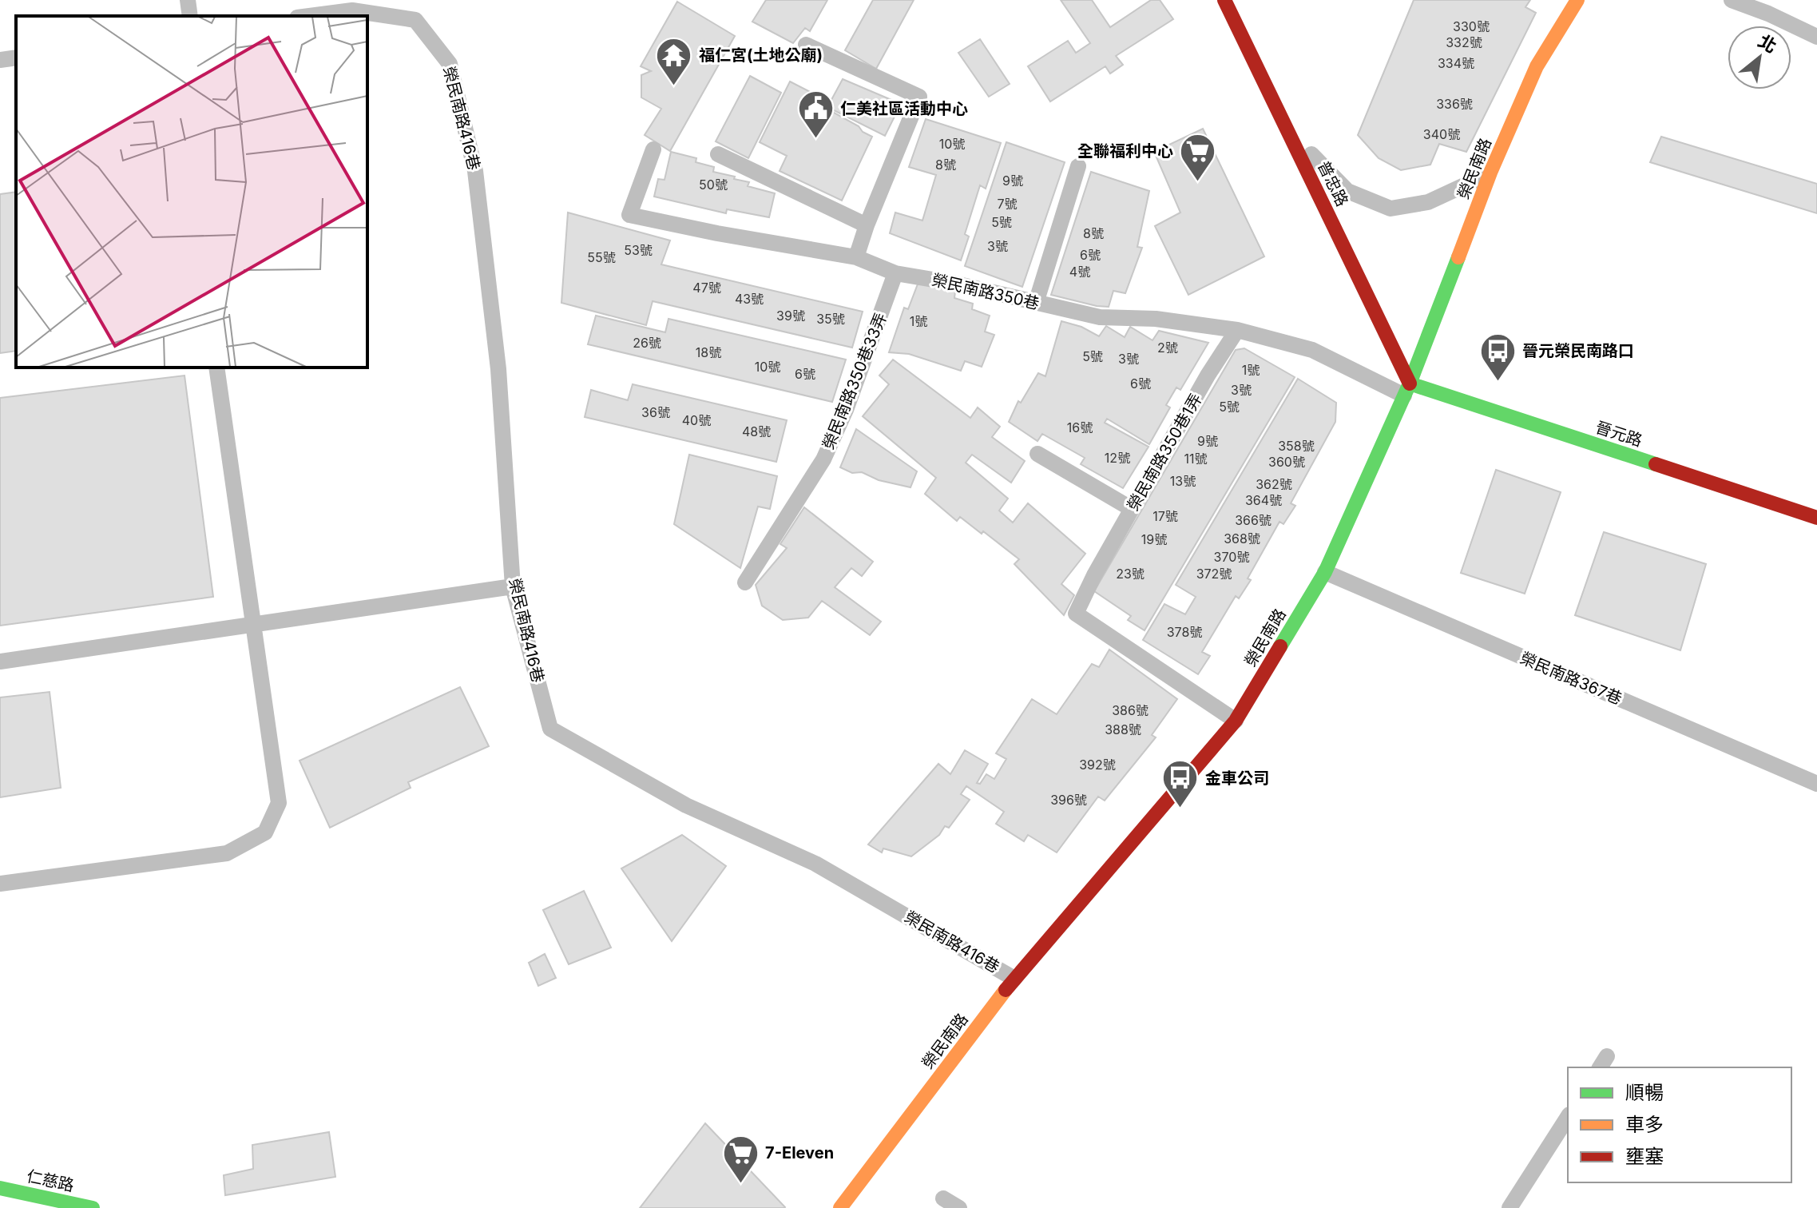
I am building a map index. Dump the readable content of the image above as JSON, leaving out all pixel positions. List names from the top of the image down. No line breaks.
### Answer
{"streets":{"street":["榮民南路","普忠路","晉元路","仁慈路"],"lane":["榮民南路416巷","榮民南路350巷","榮民南路350巷33弄","榮民南路350巷1弄","榮民南路367巷"]},"crossings":[["榮民南路416巷","榮民南路"],["榮民南路","普忠路"],["榮民南路","榮民南路350巷"],["榮民南路","晉元路"],["榮民南路","榮民南路350巷1弄"],["榮民南路","榮民南路367巷"],["普忠路","榮民南路350巷"],["普忠路","晉元路"],["榮民南路350巷","榮民南路350巷33弄"],["榮民南路350巷","晉元路"],["榮民南路350巷","榮民南路350巷1弄"]],"places":{"temple":["福仁宮(土地公廟)"],"public building":["仁美社區活動中心"],"supermarket":["全聯福利中心","7-Eleven"],"bus stop":["晉元榮民南路口","金車公司"]},"house_numbers":["330號","332號","334號","336號","340號","10號","8號","9號","50號","7號","5號","8號","3號","53號","6號","55號","4號","47號","43號","39號","35號","1號","26號","2號","18號","5號","3號","10號","1號","6號","6號","3號","5號","36號","40號","16號","48號","9號","358號","12號","11號","360號","13號","362號","364號","17號","366號","368號","19號","370號","23號","372號","378號","386號","388號","392號","396號"],"legend":["順暢","車多","壅塞"],"north":"top right"}
